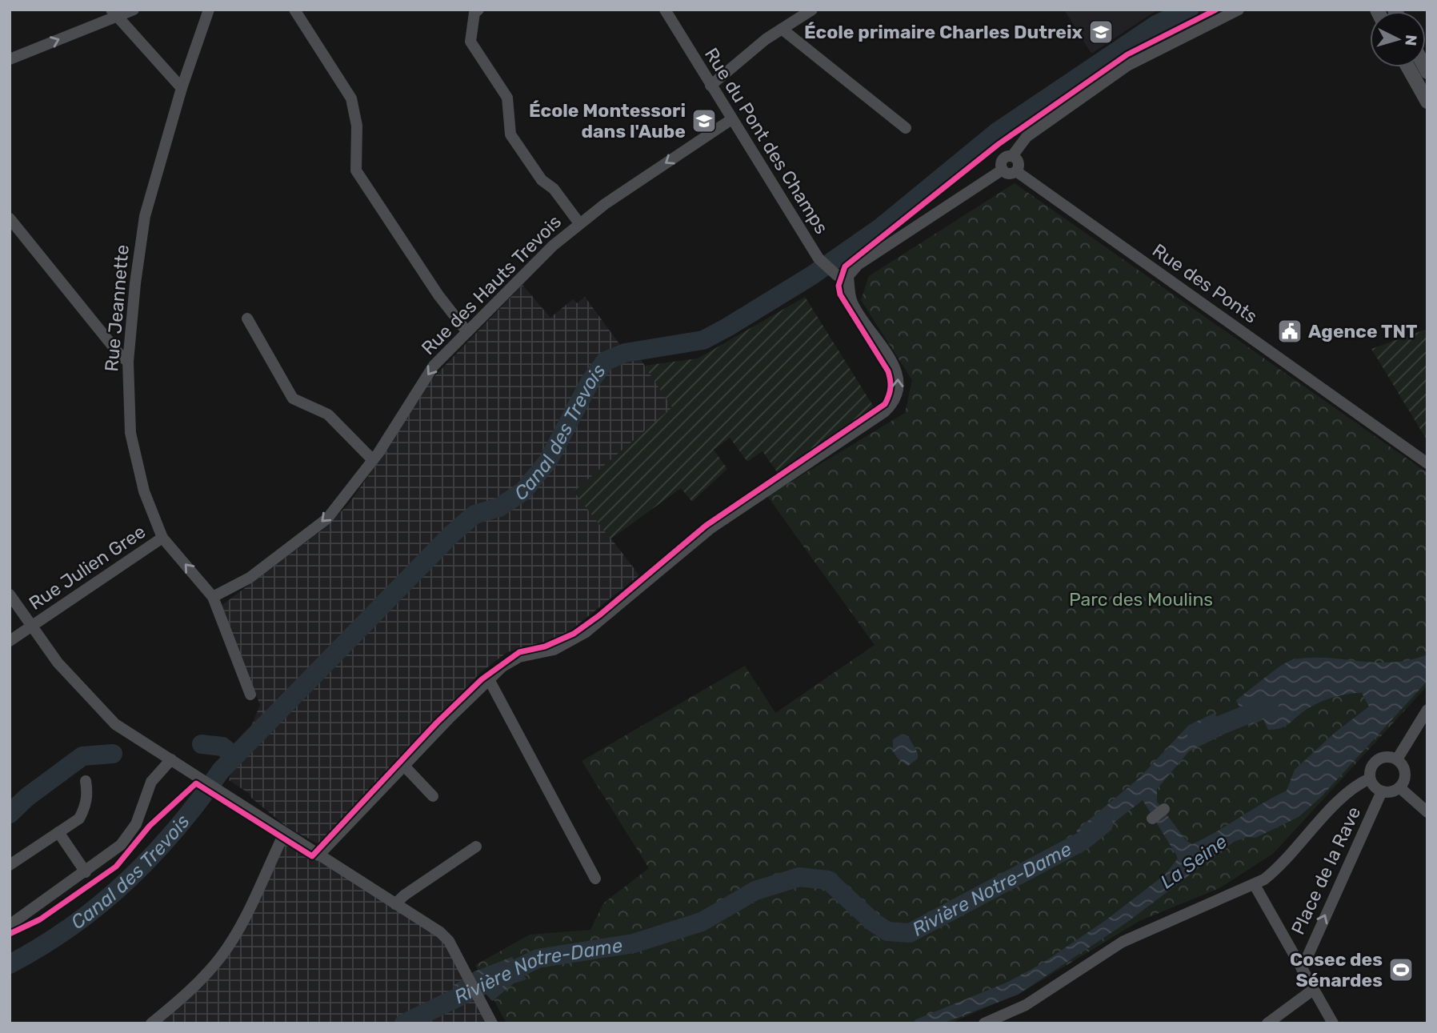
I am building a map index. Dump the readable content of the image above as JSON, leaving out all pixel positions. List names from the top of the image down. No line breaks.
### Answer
{"streets":{"street":["Rue du Pont des Champs","Rue des Ponts","Rue des Hauts Trevois","Rue Jeannette","Rue Julien Gree","Place de la Rave"]},"crossings":[["Rue du Pont des Champs","Rue des Hauts Trevois"],["Rue des Hauts Trevois","Rue Jeannette"],["Rue Jeannette","Rue Julien Gree"]],"one_way":["Rue des Hauts Trevois"],"water":["Canal des Trevois","La Seine","Rivière Notre-Dame"],"parks":["Parc des Moulins"],"places":{"school or university":["École primaire Charles Dutreix","École Montessori dans l'Aube"],"public building":["Agence TNT"],"sports":["Cosec des Sénardes"]},"north":"right"}
